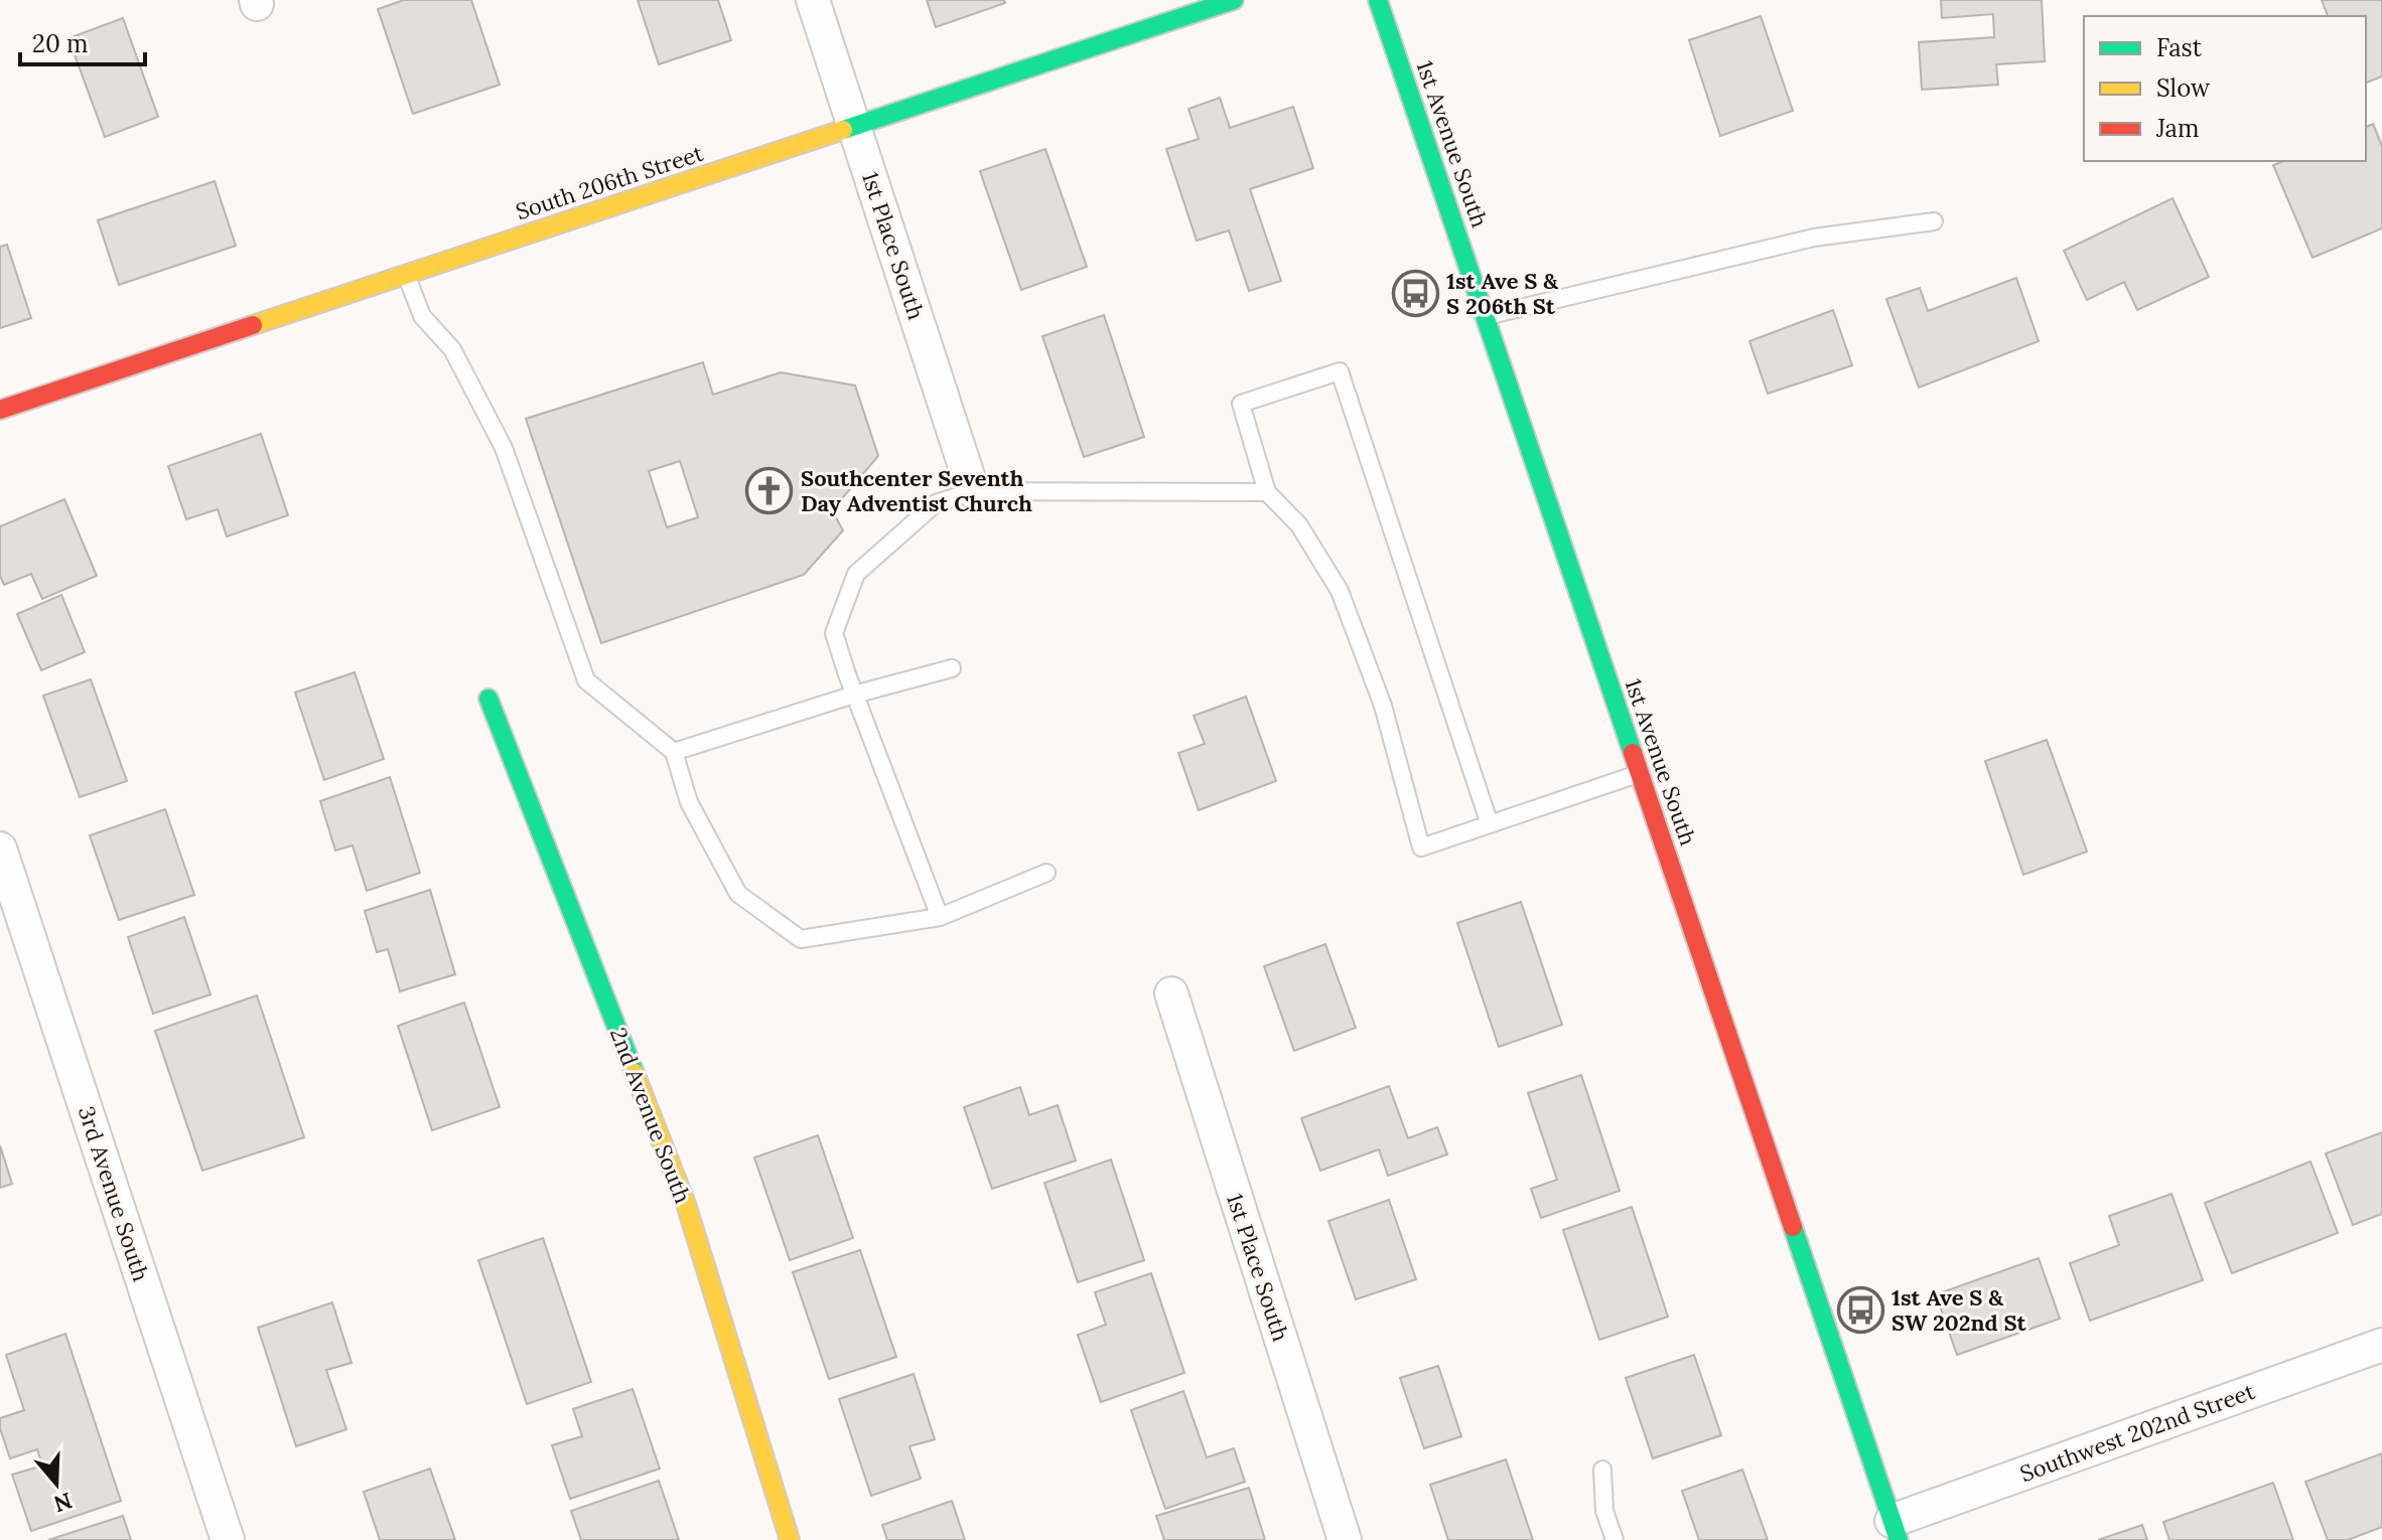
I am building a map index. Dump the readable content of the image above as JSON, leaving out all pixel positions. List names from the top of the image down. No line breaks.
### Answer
{"streets":{"street":["1st Avenue South","South 206th Street","1st Place South","2nd Avenue South","3rd Avenue South","Southwest 202nd Street"]},"crossings":[["1st Avenue South","Southwest 202nd Street"],["South 206th Street","1st Place South"]],"places":{"bus stop":["1st Ave S & S 206th St","1st Ave S & SW 202nd St"],"church":["Southcenter Seventh Day Adventist Church"]},"legend":["Fast","Slow","Jam"],"scale_bar":"20 m","north":"bottom"}
